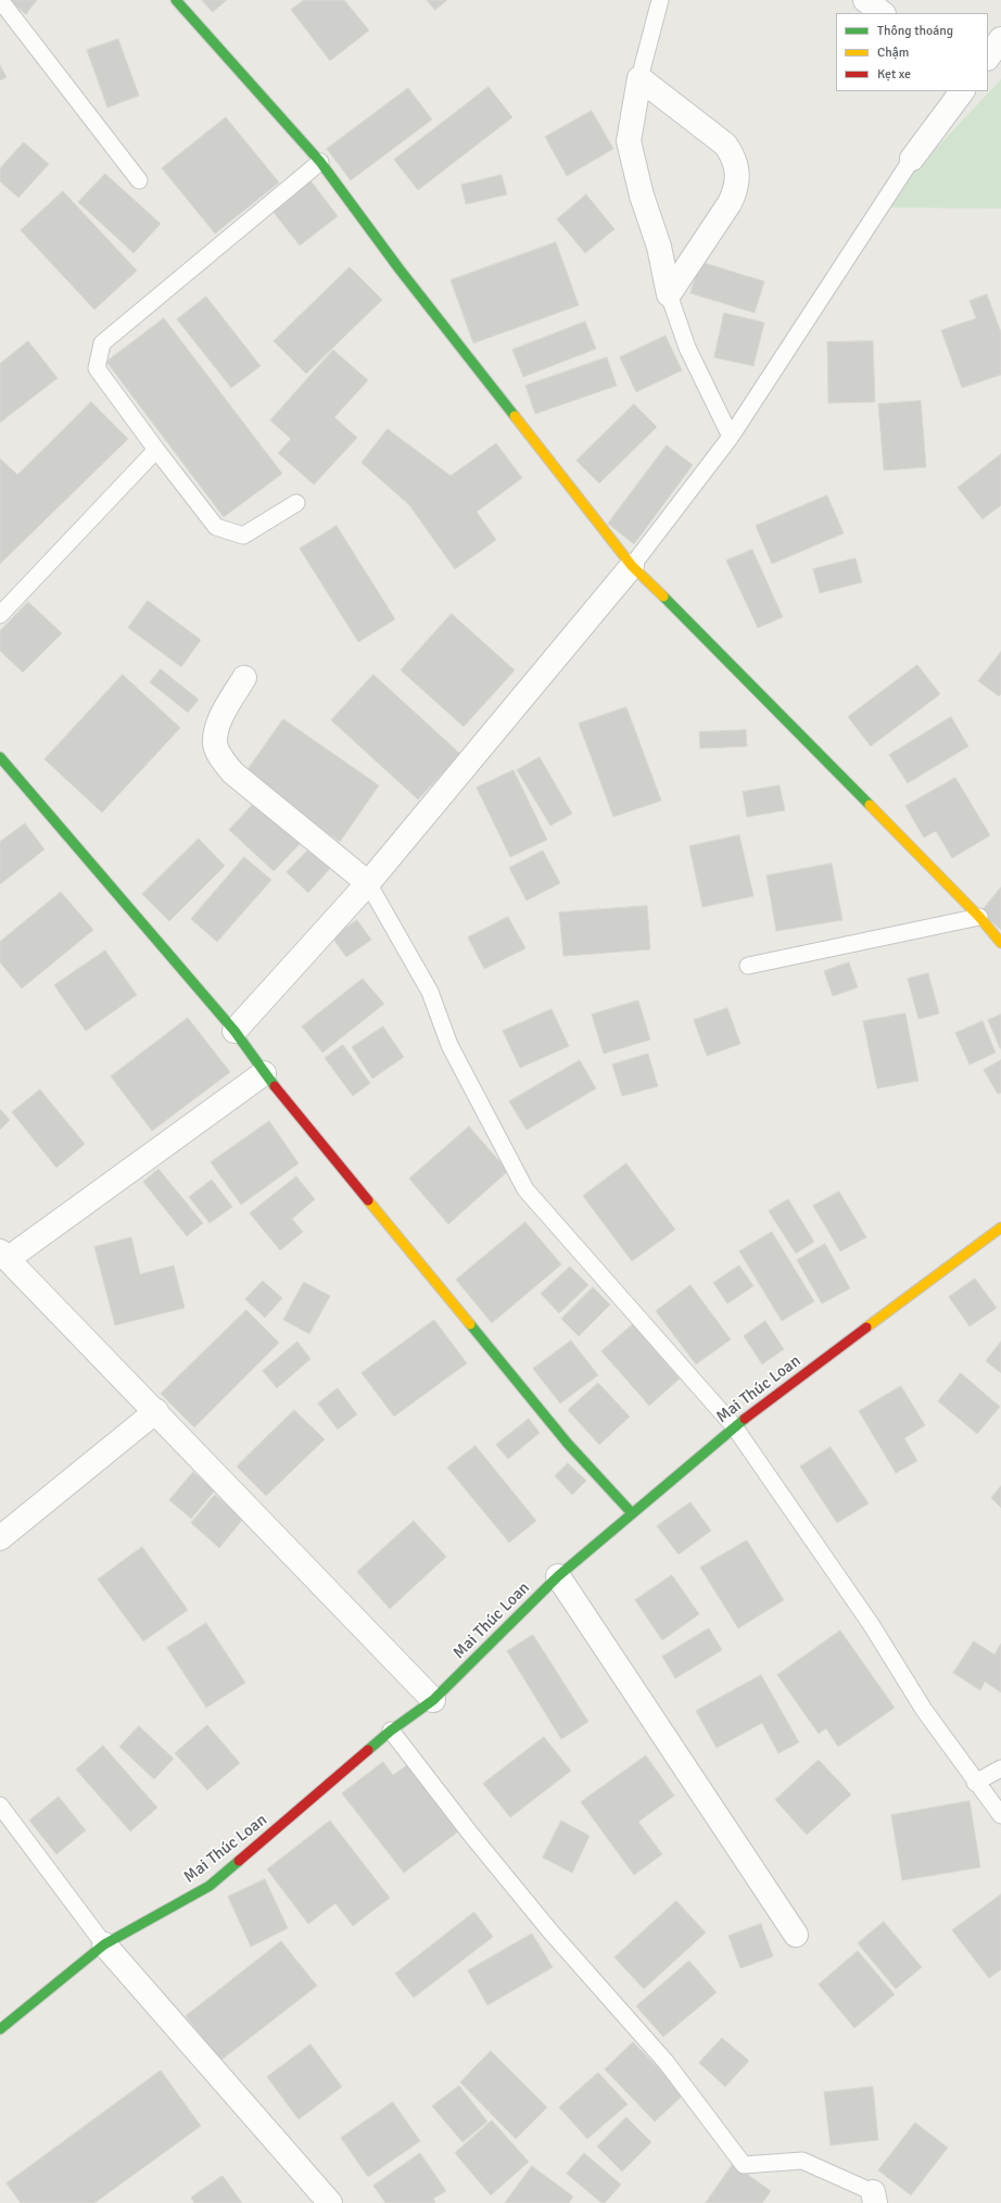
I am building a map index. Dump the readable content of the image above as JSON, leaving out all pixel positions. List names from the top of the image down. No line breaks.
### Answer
{"streets":{"street":["Mai Thúc Loan"]},"legend":["Thông thoáng","Chậm","Kẹt xe"]}
